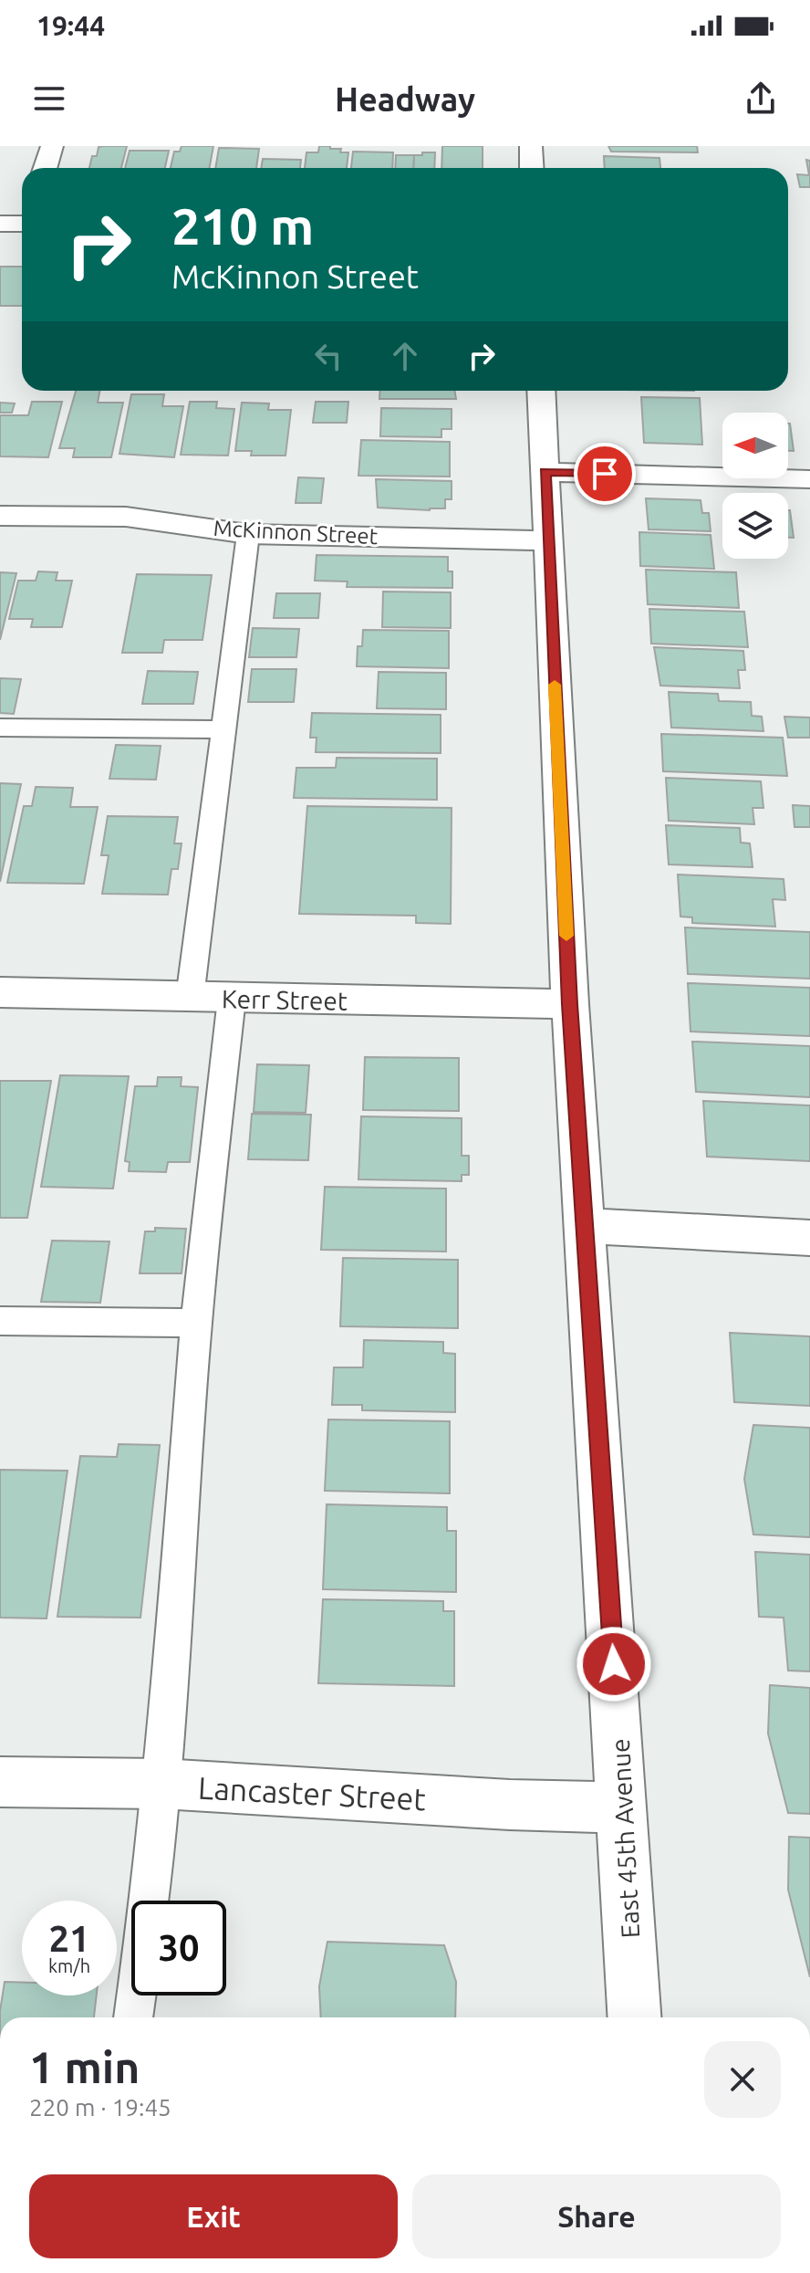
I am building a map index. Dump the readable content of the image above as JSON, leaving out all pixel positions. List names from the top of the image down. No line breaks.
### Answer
{"streets":{"street":["McKinnon Street","Kerr Street","Lancaster Street","East 45th Avenue"]},"crossings":[["McKinnon Street","East 45th Avenue"],["Kerr Street","East 45th Avenue"],["Lancaster Street","East 45th Avenue"]],"north":"left","page":{"status":"19:44","header":"Headway","turn":["210 m","McKinnon Street"],"speed":"21 km/h","limit":"30","heading":["1 min","220 m · 19:45"],"buttons":["Exit","Share"]}}
